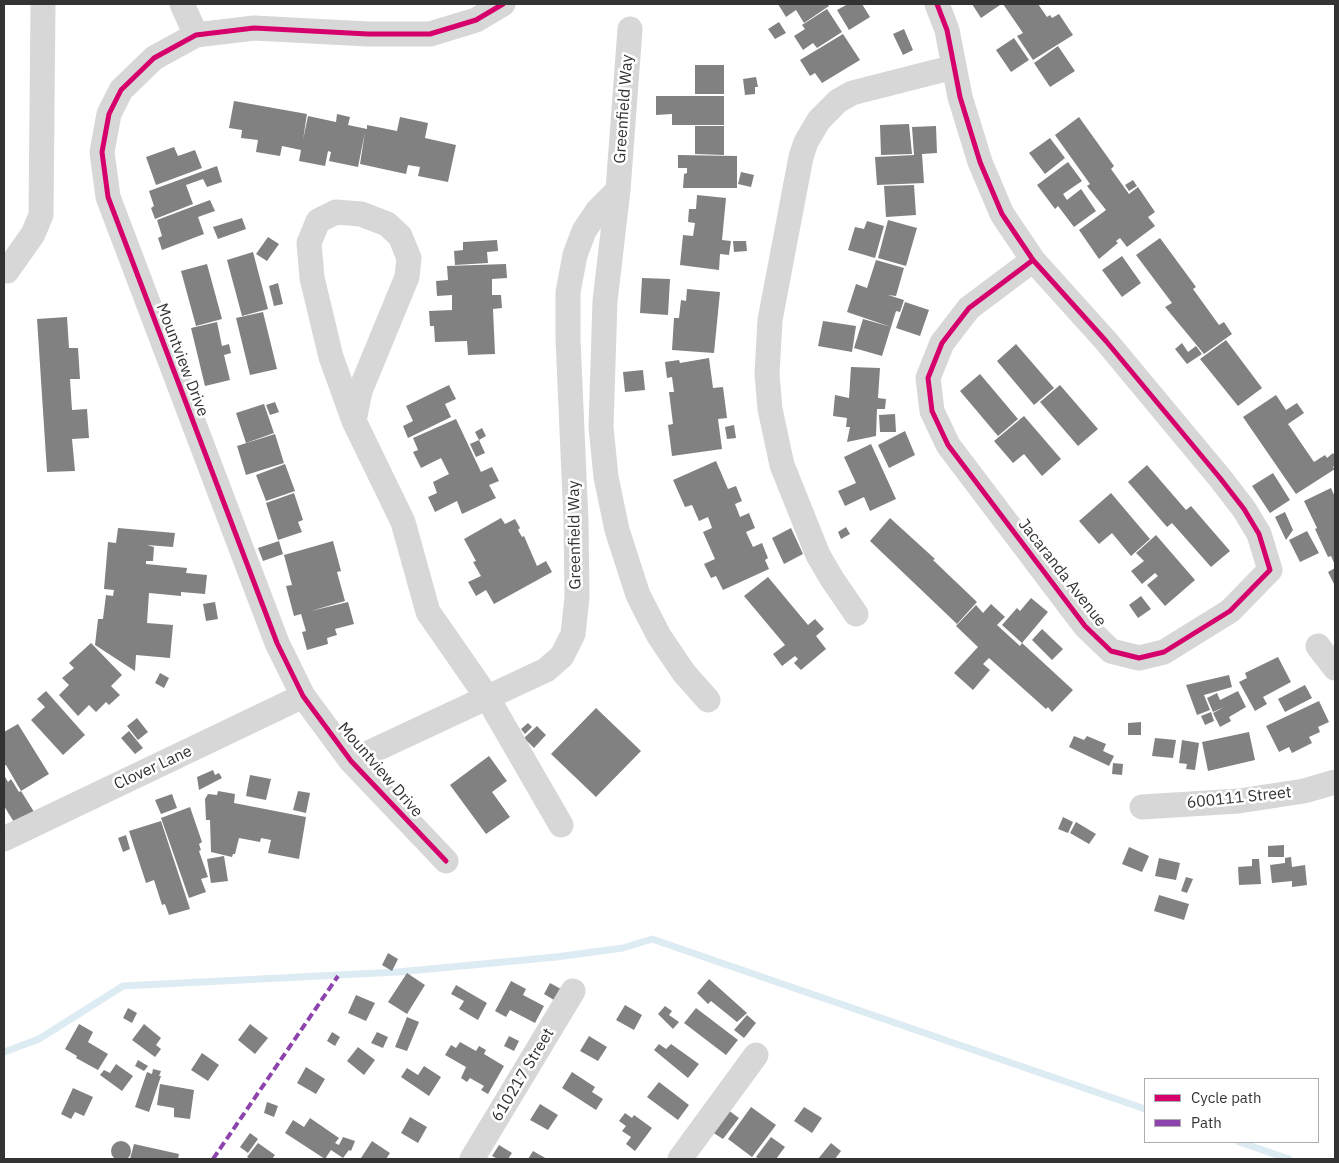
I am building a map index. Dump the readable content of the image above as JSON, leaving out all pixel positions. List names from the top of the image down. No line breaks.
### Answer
{"streets":{"street":["Greenfield Way","Mountview Drive","Jacaranda Avenue","Clover Lane","600111 Street","610217 Street"]},"crossings":[["Greenfield Way","Mountview Drive"],["Mountview Drive","Clover Lane"]],"legend":["Cycle path","Path"]}
